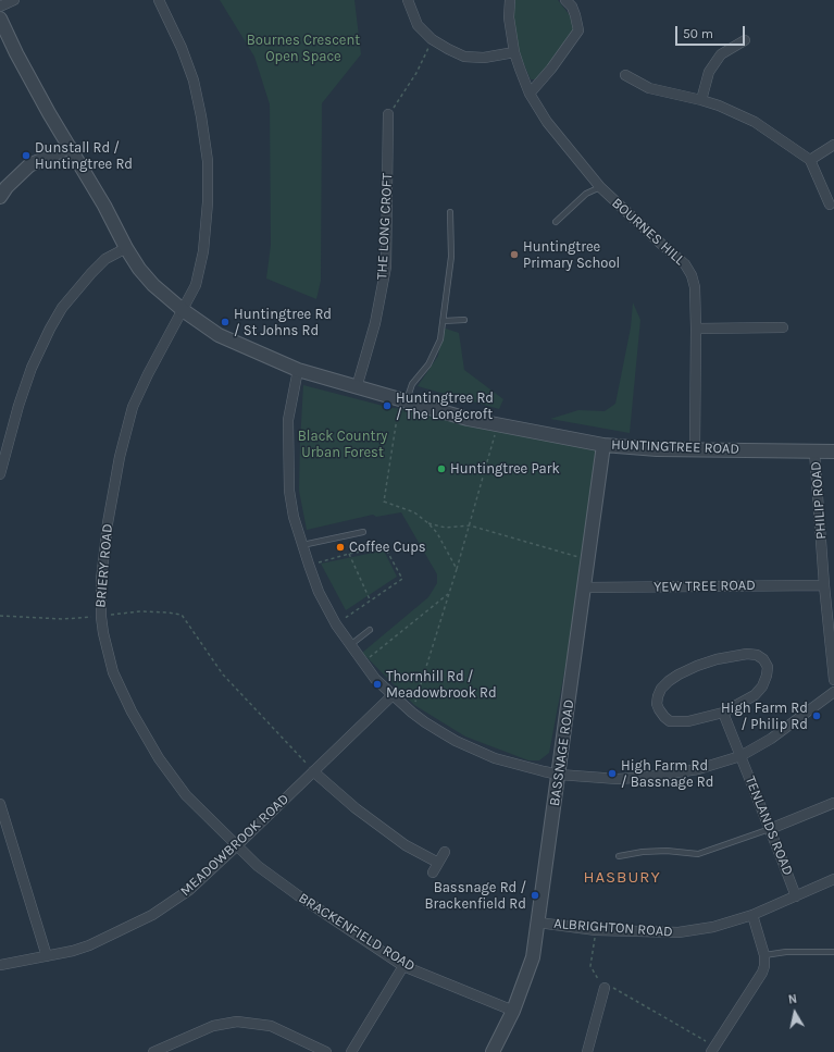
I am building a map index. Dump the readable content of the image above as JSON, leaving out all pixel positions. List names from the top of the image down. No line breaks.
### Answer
{"streets":{"street":["THE LONG CROFT","BOURNES HILL","HUNTINGTREE ROAD","PHILIP ROAD","BRIERY ROAD","YEW TREE ROAD","BASSNAGE ROAD","TENLANDS ROAD","MEADOWBROOK ROAD","ALBRIGHTON ROAD","BRACKENFIELD ROAD"]},"crossings":[["THE LONG CROFT","HUNTINGTREE ROAD"],["BOURNES HILL","HUNTINGTREE ROAD"],["HUNTINGTREE ROAD","PHILIP ROAD"],["HUNTINGTREE ROAD","BRIERY ROAD"],["HUNTINGTREE ROAD","BASSNAGE ROAD"],["PHILIP ROAD","YEW TREE ROAD"],["BRIERY ROAD","MEADOWBROOK ROAD"],["BRIERY ROAD","BRACKENFIELD ROAD"],["YEW TREE ROAD","BASSNAGE ROAD"],["BASSNAGE ROAD","ALBRIGHTON ROAD"],["BASSNAGE ROAD","BRACKENFIELD ROAD"],["TENLANDS ROAD","ALBRIGHTON ROAD"],["MEADOWBROOK ROAD","BRACKENFIELD ROAD"]],"districts":["HASBURY"],"parks":["Bournes Crescent Open Space","Black Country Urban Forest"],"places":["Dunstall Rd / Huntingtree Rd","Huntingtree Primary School","Huntingtree Rd / St Johns Rd","Huntingtree Rd / The Longcroft","Huntingtree Park","Coffee Cups","Thornhill Rd / Meadowbrook Rd","High Farm Rd / Philip Rd","High Farm Rd / Bassnage Rd","Bassnage Rd / Brackenfield Rd"],"scale_bar":"50 m","north":"top"}
